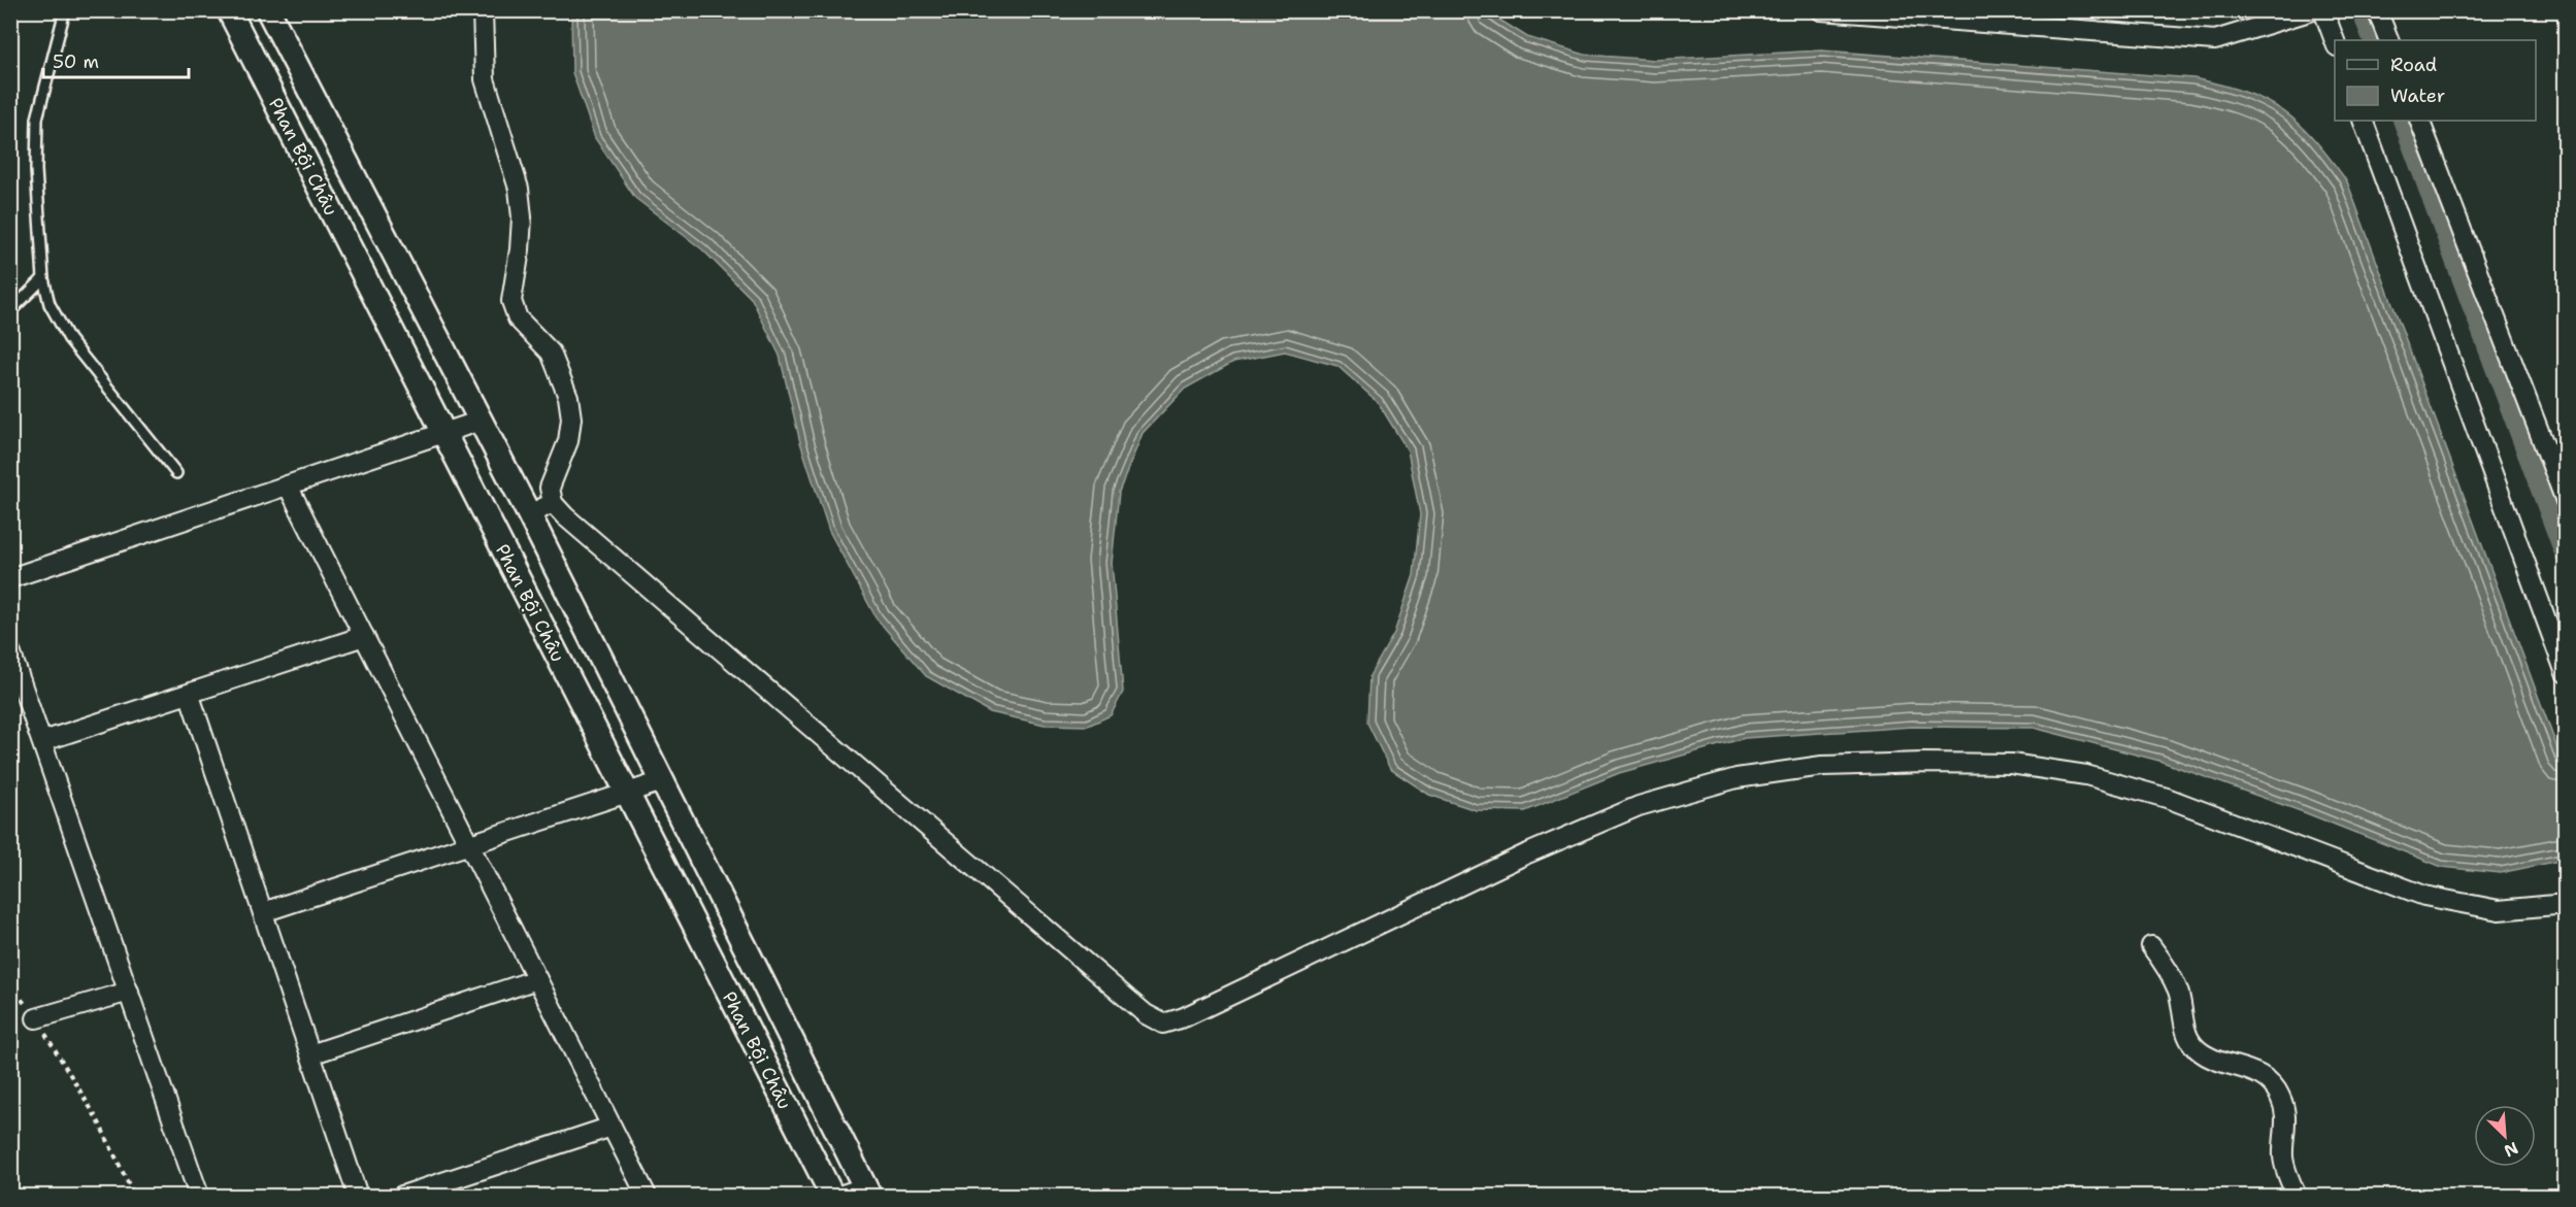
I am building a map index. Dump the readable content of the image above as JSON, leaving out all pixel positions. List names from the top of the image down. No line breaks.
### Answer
{"streets":{"street":["Phan Bội Châu"]},"legend":["Road","Water"],"scale_bar":"50 m","north":"bottom right"}
